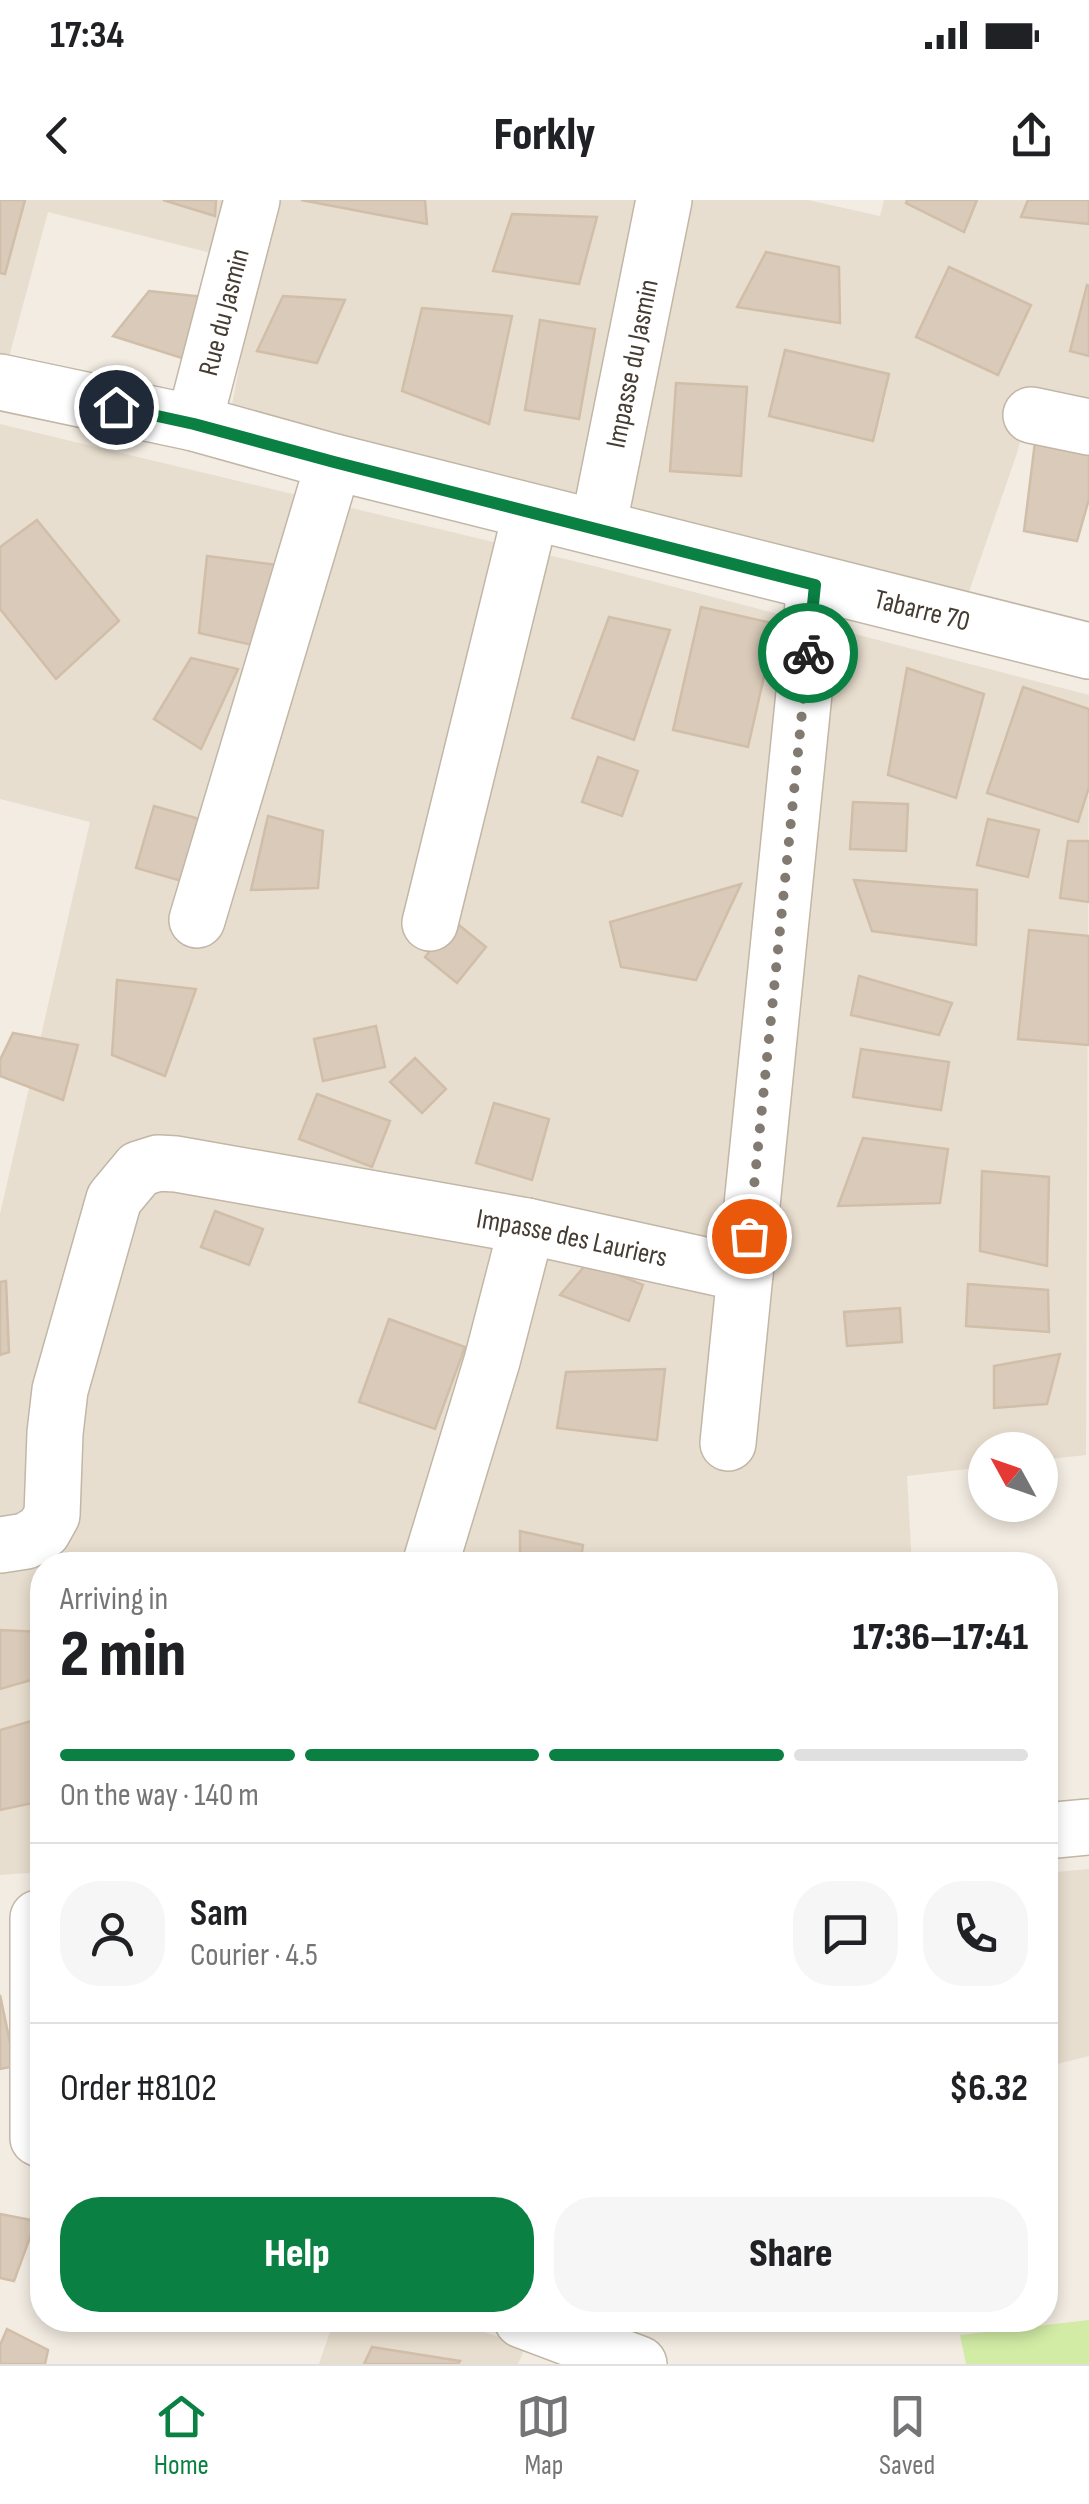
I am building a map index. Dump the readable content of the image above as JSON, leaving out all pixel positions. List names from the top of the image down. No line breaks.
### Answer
{"streets":{"street":["Rue du Jasmin","Impasse du Jasmin","Tabarre 70","Impasse des Lauriers"]},"crossings":[["Rue du Jasmin","Tabarre 70"],["Impasse du Jasmin","Tabarre 70"]],"north":"top left","page":{"status":"17:34","header":"Forkly","heading":["2 min","Arriving in","17:36–17:41"],"panel":["Sam","Courier · 4.5","Order #8102","$6.32"],"bar":"On the way · 140 m","buttons":["Help","Share"],"tabs":["Home","Map","Saved"]}}
